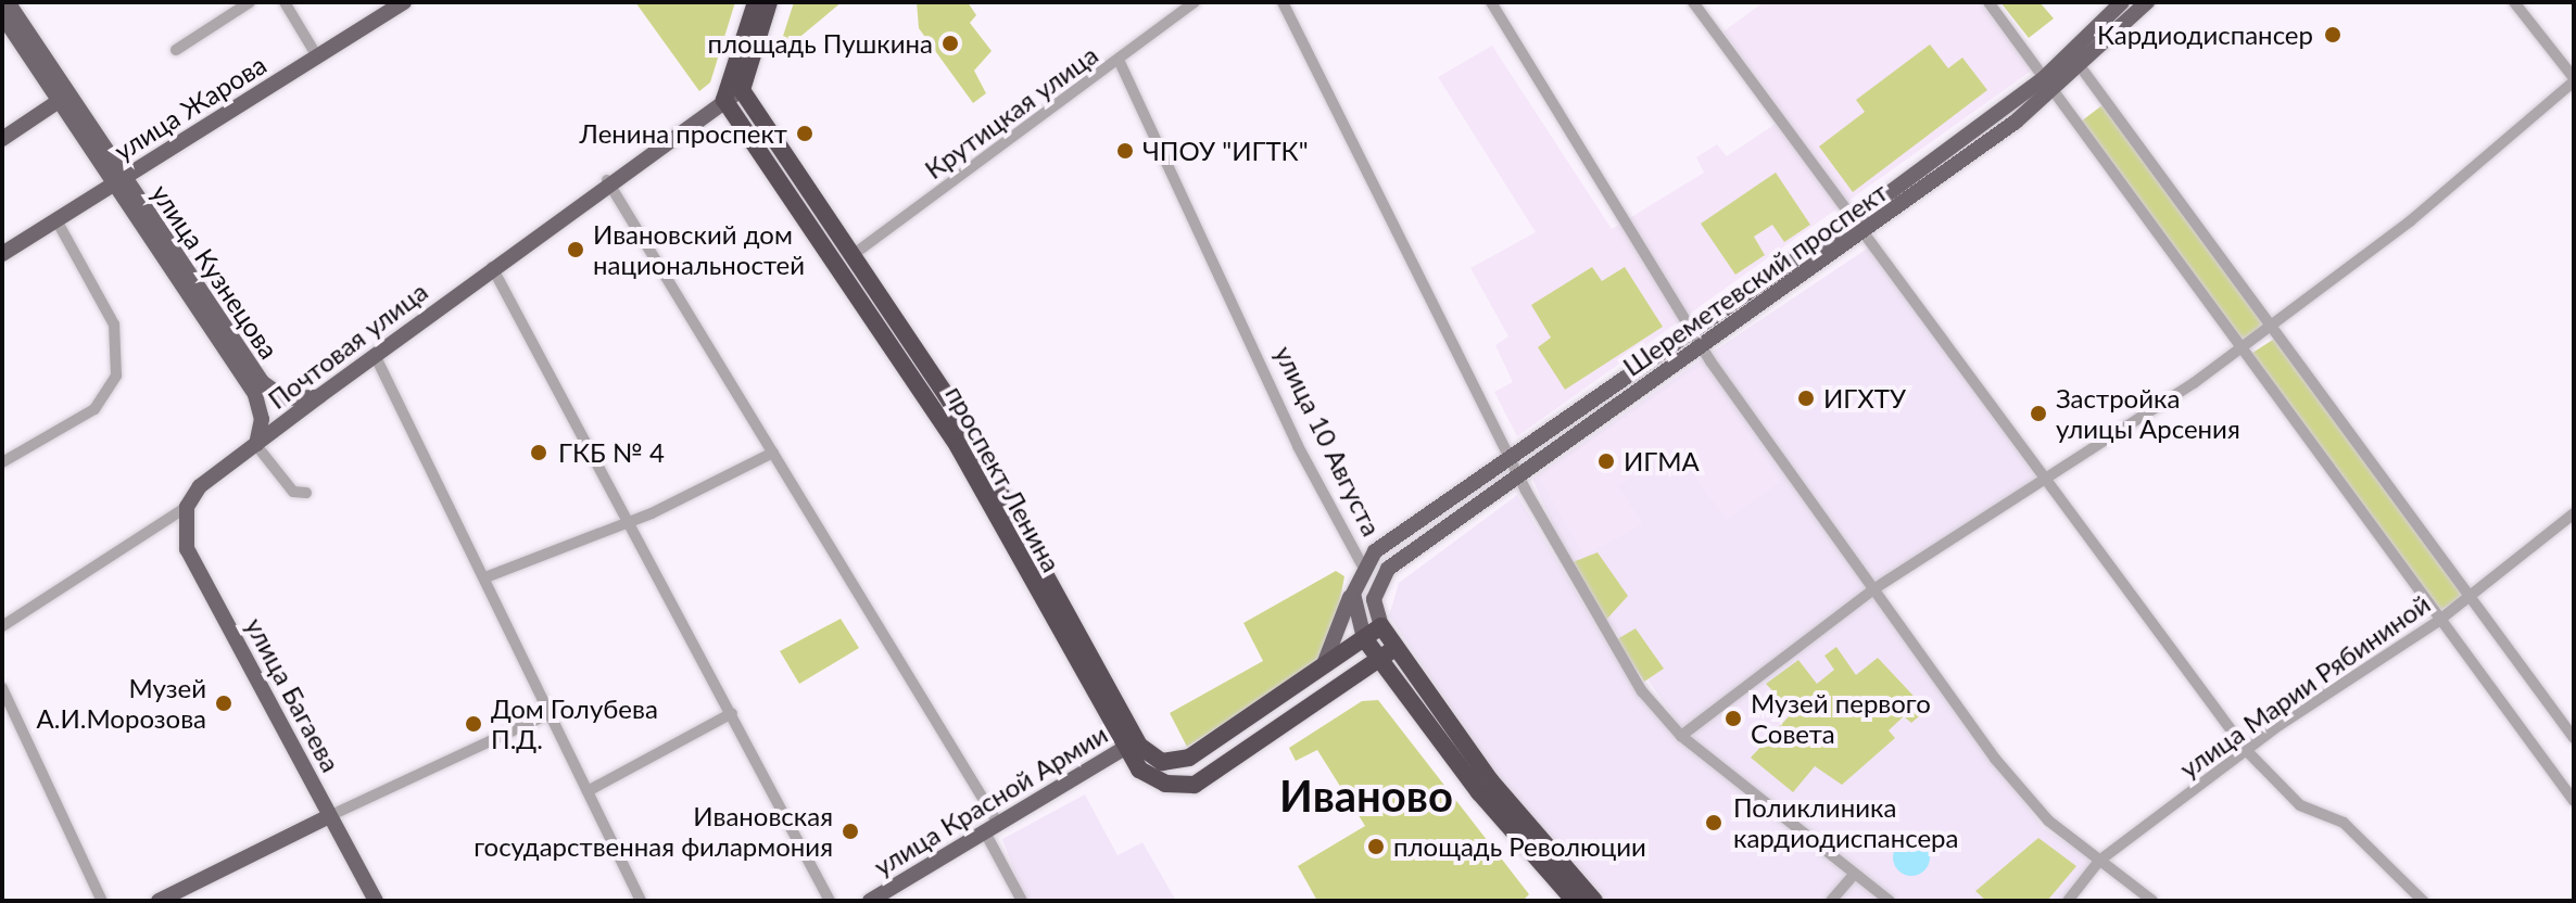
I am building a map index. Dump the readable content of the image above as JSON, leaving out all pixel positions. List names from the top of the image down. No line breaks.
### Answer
{"streets":{"highway":["проспект Ленина"],"main road":["улица Жарова","улица Кузнецова","Шереметевский проспект","Почтовая улица","улица 10 Августа","улица Багаева","улица Красной Армии"],"street":["Крутицкая улица","улица Марии Рябининой"]},"crossings":[["улица Жарова","улица Кузнецова"],["Крутицкая улица","улица 10 Августа"],["Крутицкая улица","проспект Ленина"],["улица Кузнецова","Почтовая улица"],["Шереметевский проспект","улица 10 Августа"],["Почтовая улица","проспект Ленина"],["Почтовая улица","улица Багаева"],["проспект Ленина","улица Красной Армии"]],"districts":["Иваново"],"places":["Кардиодиспансер","площадь Пушкина","Ленина проспект","ЧПОУ \"ИГТК\"","Ивановский дом национальностей","ИГХТУ","Застройка улицы Арсения","ГКБ № 4","ИГМА","Музей А.И.Морозова","Музей первого Совета","Дом Голубева П.Д.","Поликлиника кардиодиспансера","Ивановская государственная филармония","площадь Революции"]}
